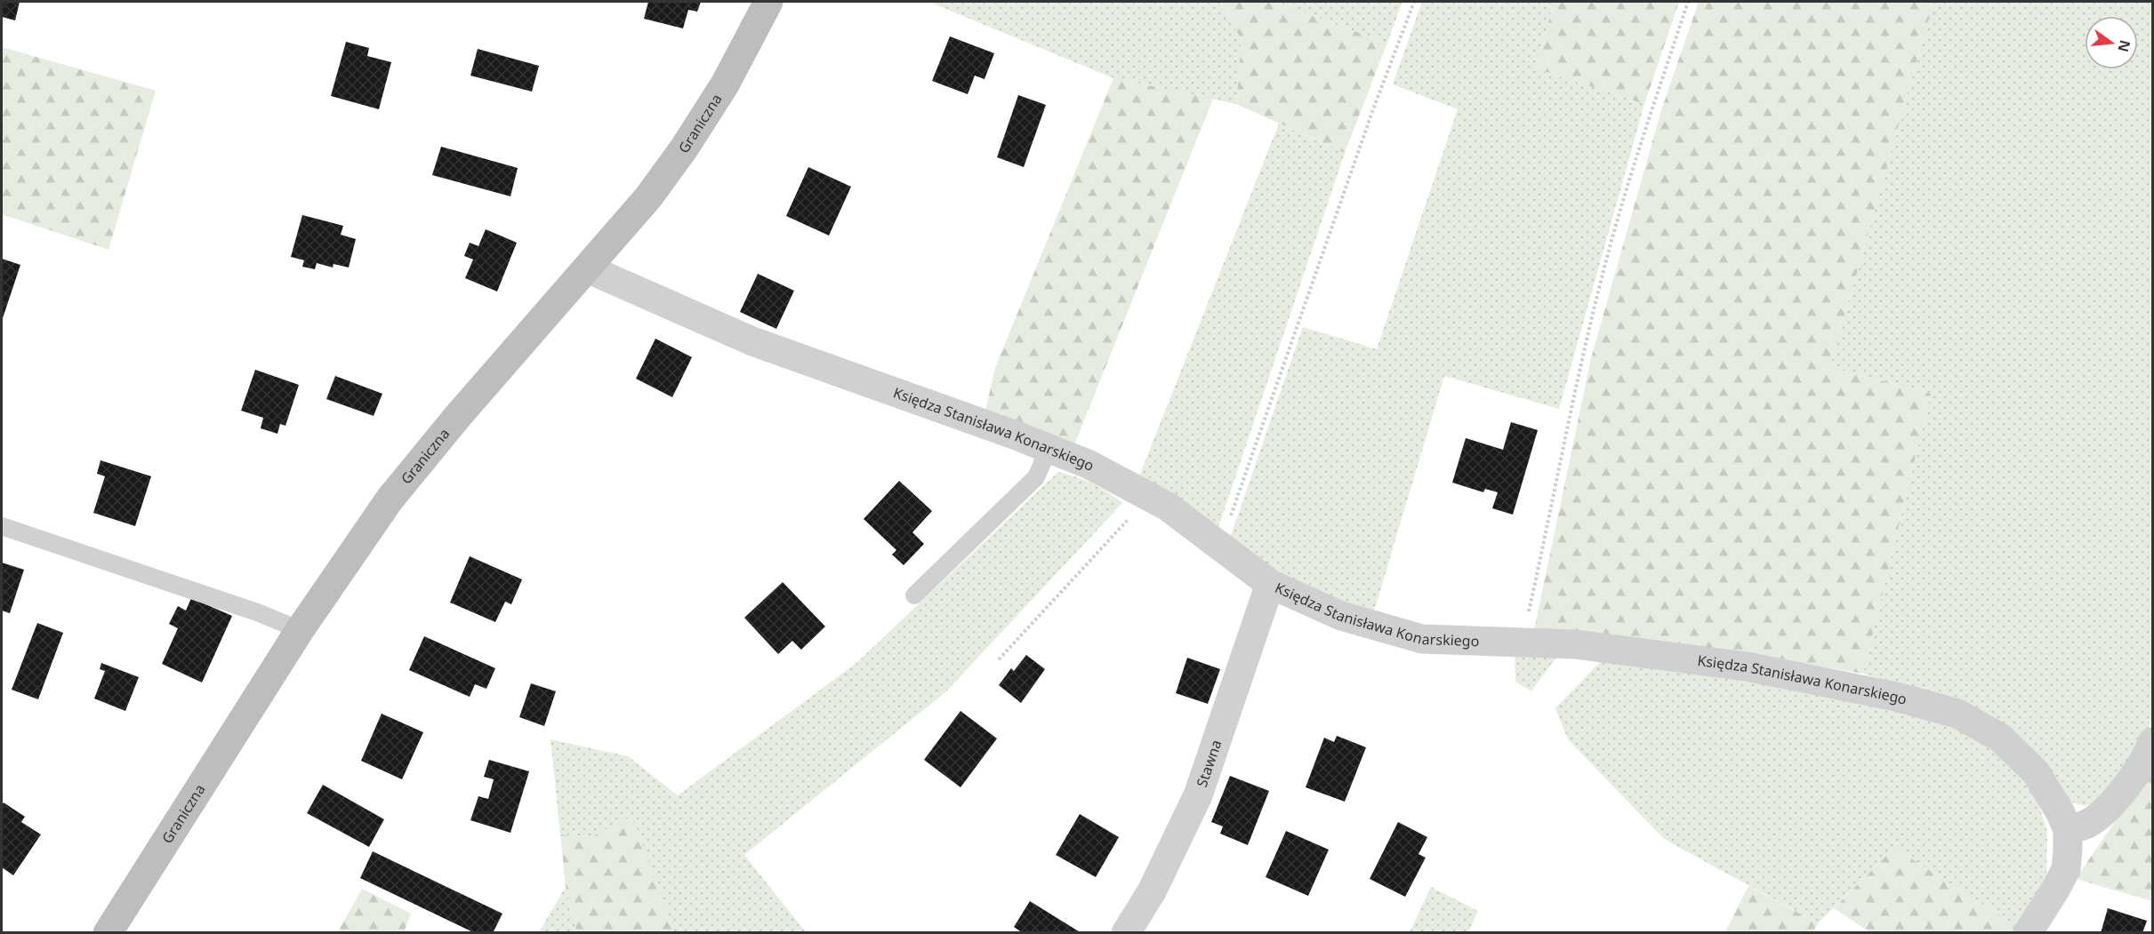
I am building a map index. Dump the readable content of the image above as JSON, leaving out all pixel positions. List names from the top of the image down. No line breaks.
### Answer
{"streets":{"street":["Graniczna","Księdza Stanisława Konarskiego","Stawna"]},"crossings":[["Graniczna","Księdza Stanisława Konarskiego"],["Księdza Stanisława Konarskiego","Stawna"]],"north":"right"}
